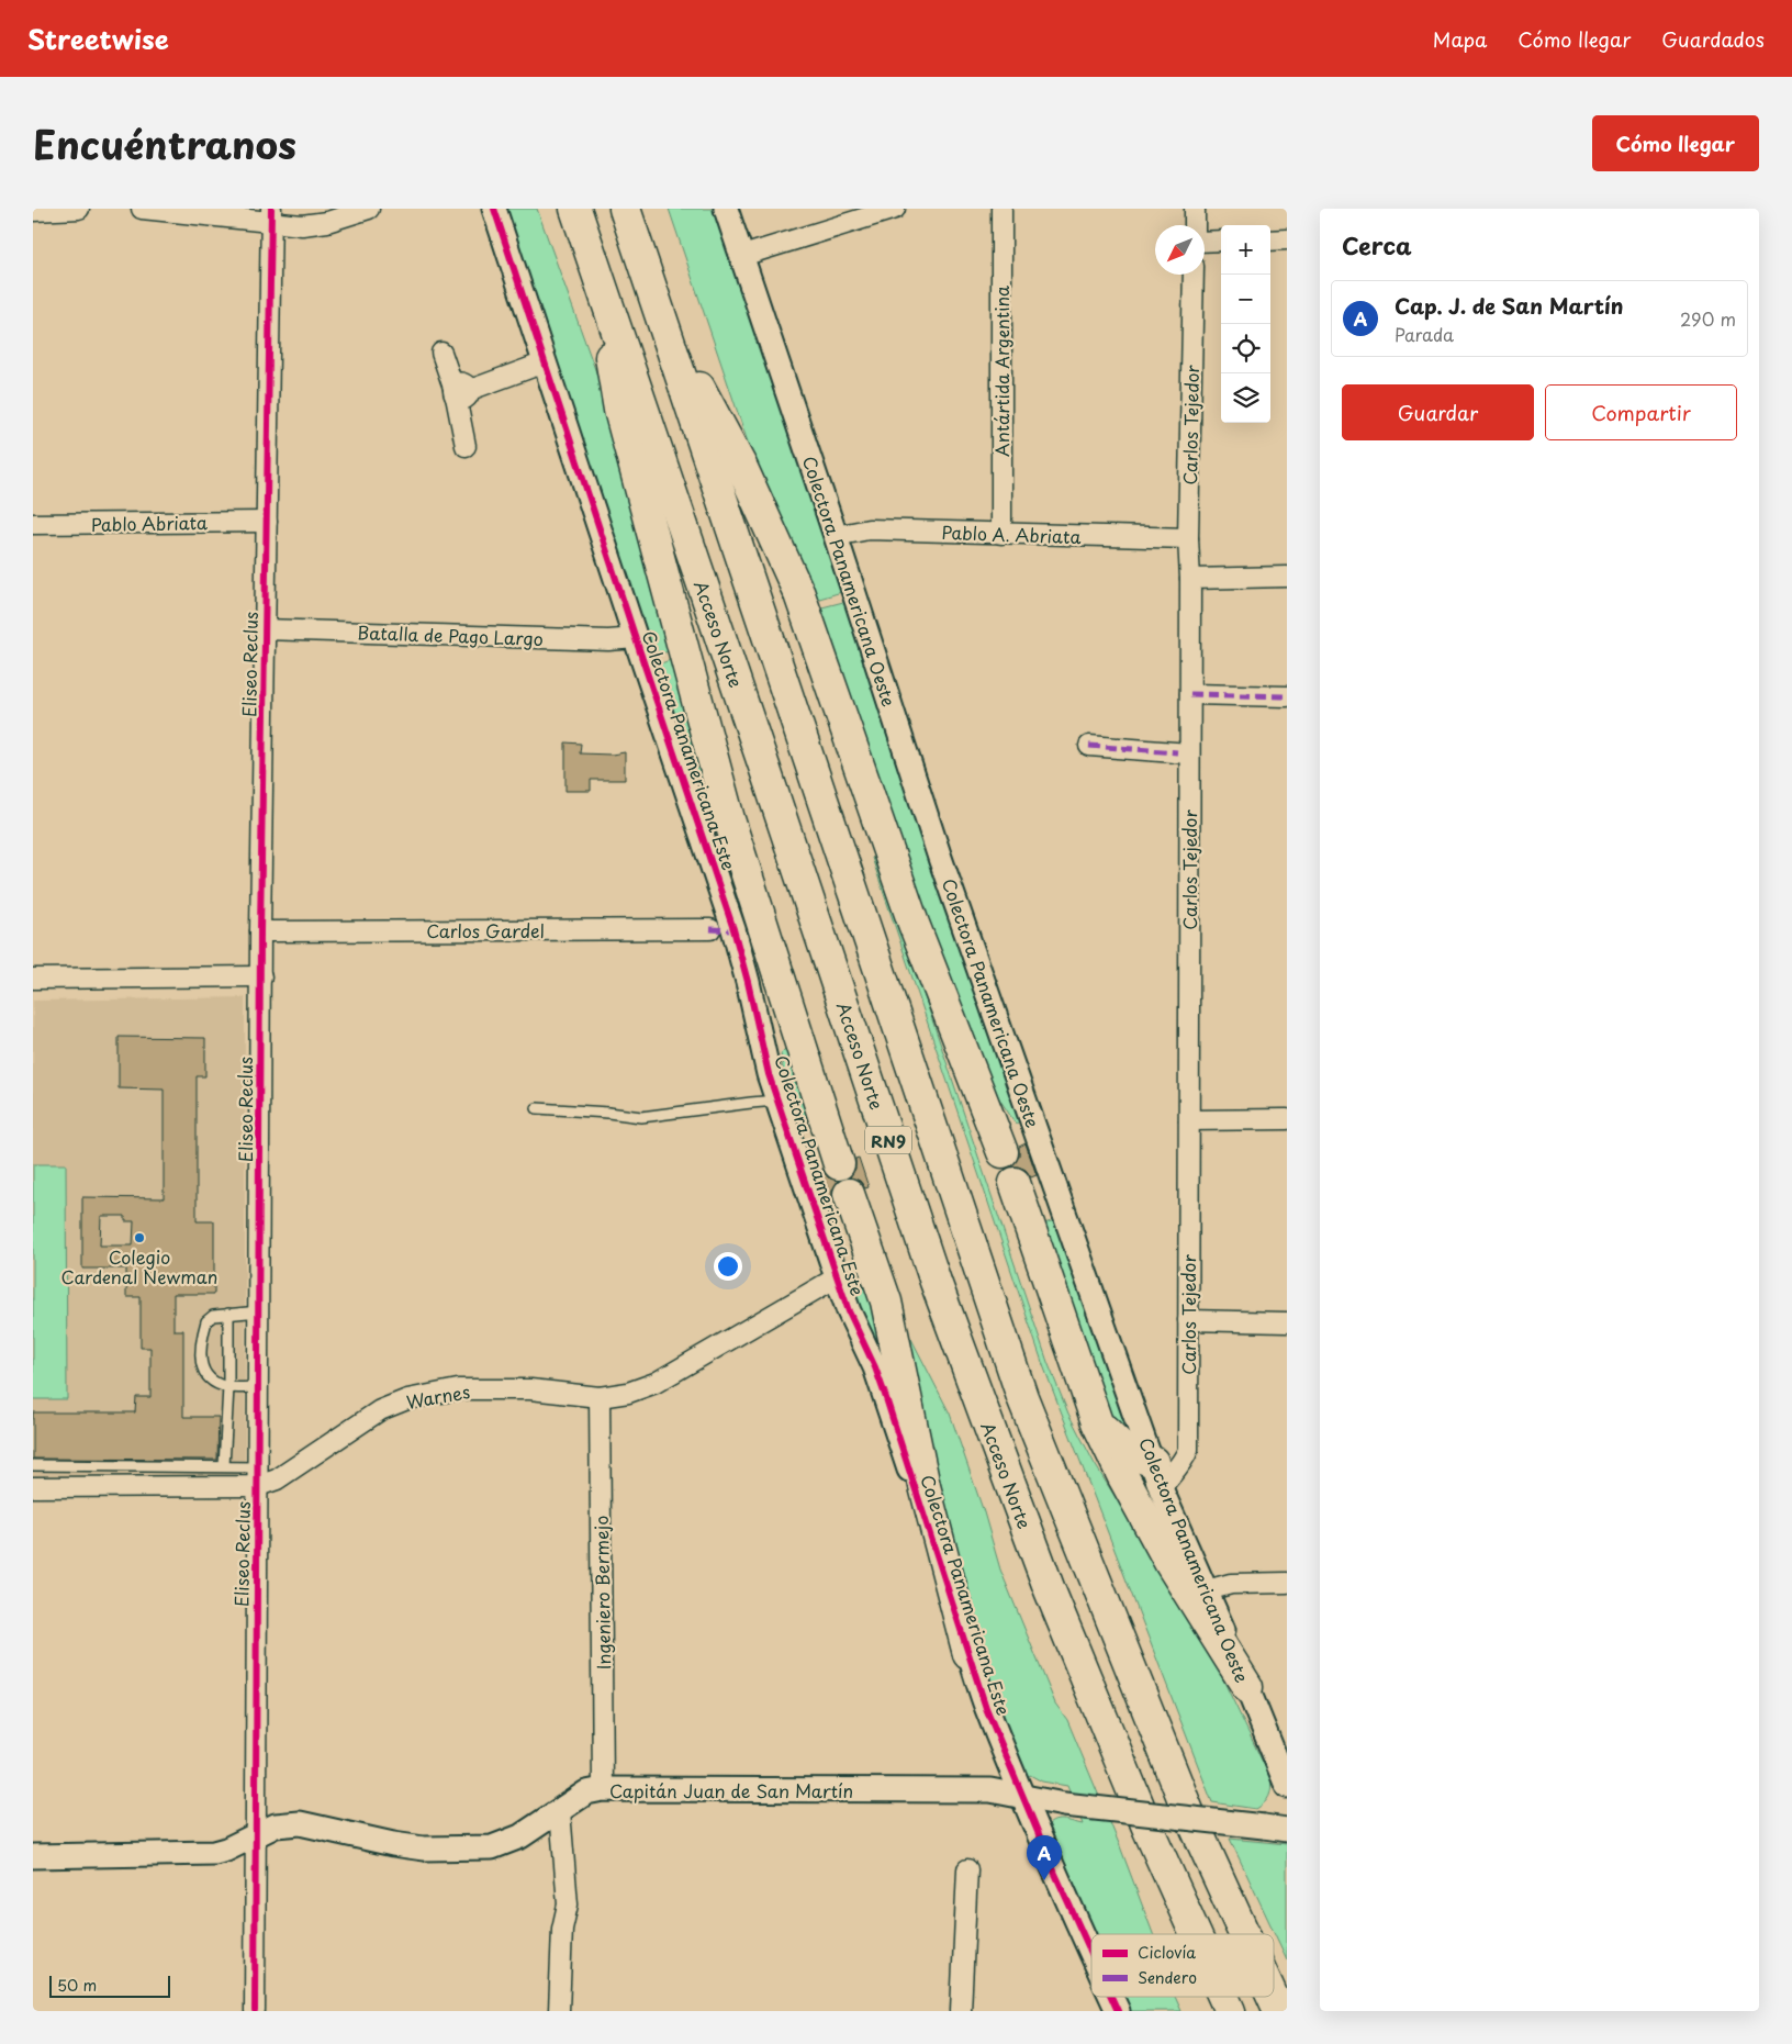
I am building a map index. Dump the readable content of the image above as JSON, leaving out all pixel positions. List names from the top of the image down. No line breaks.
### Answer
{"streets":{"highway":["Acceso Norte","RN9"],"street":["Antártida Argentina","Carlos Tejedor","Pablo Abriata","Pablo A. Abriata","Colectora Panamericana Oeste","Batalla de Pago Largo","Eliseo Reclus","Colectora Panamericana Este","Carlos Gardel","Warnes","Ingeniero Bermejo","Capitán Juan de San Martín"]},"crossings":[["Antártida Argentina","Pablo A. Abriata"],["Carlos Tejedor","Pablo A. Abriata"],["Carlos Tejedor","Colectora Panamericana Oeste"],["Pablo Abriata","Eliseo Reclus"],["Pablo A. Abriata","Colectora Panamericana Oeste"],["Batalla de Pago Largo","Eliseo Reclus"],["Batalla de Pago Largo","Colectora Panamericana Este"],["Eliseo Reclus","Carlos Gardel"],["Eliseo Reclus","Warnes"],["Eliseo Reclus","Capitán Juan de San Martín"],["Colectora Panamericana Este","Warnes"],["Colectora Panamericana Este","Capitán Juan de San Martín"],["Warnes","Ingeniero Bermejo"],["Ingeniero Bermejo","Capitán Juan de San Martín"]],"places":["Colegio Cardenal Newman"],"legend":["Ciclovía","Sendero"],"scale_bar":"50 m","north":"bottom left","page":{"header":"Streetwise","nav":["Mapa","Cómo llegar","Guardados"],"title":"Encuéntranos","buttons":["Cómo llegar",["Guardar","Compartir"]],"heading":"Cerca","map_buttons":["+","−"],"list":[{"mark":"A","name":"Cap. J. de San Martín","note":"Parada","value":"290 m"}],"pins":"A","scale":"50 m"}}
